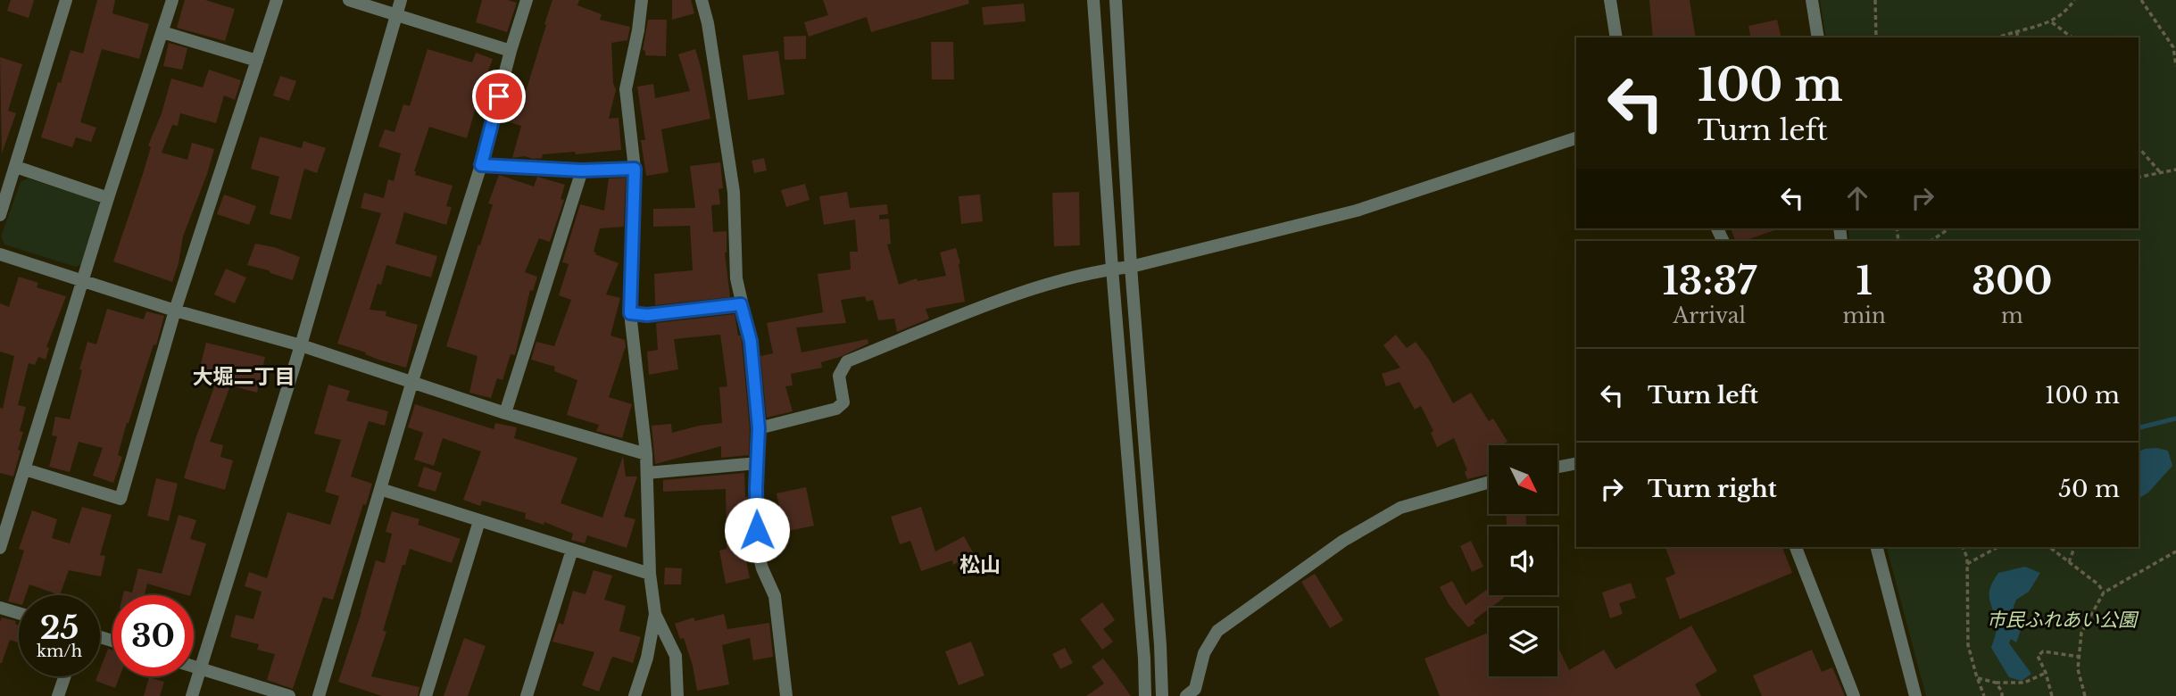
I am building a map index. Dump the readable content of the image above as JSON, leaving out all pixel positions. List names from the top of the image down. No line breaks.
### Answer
{"districts":["大堀二丁目","松山"],"parks":["市民ふれあい公園"],"north":"bottom right","page":{"turn":["100 m","Turn left"],"eta":["13:37","Arrival","1","min","300","m"],"list":[{"name":"Turn left","value":"100 m"},{"name":"Turn right","value":"50 m"}],"speed":"25 km/h","limit":"30"}}
